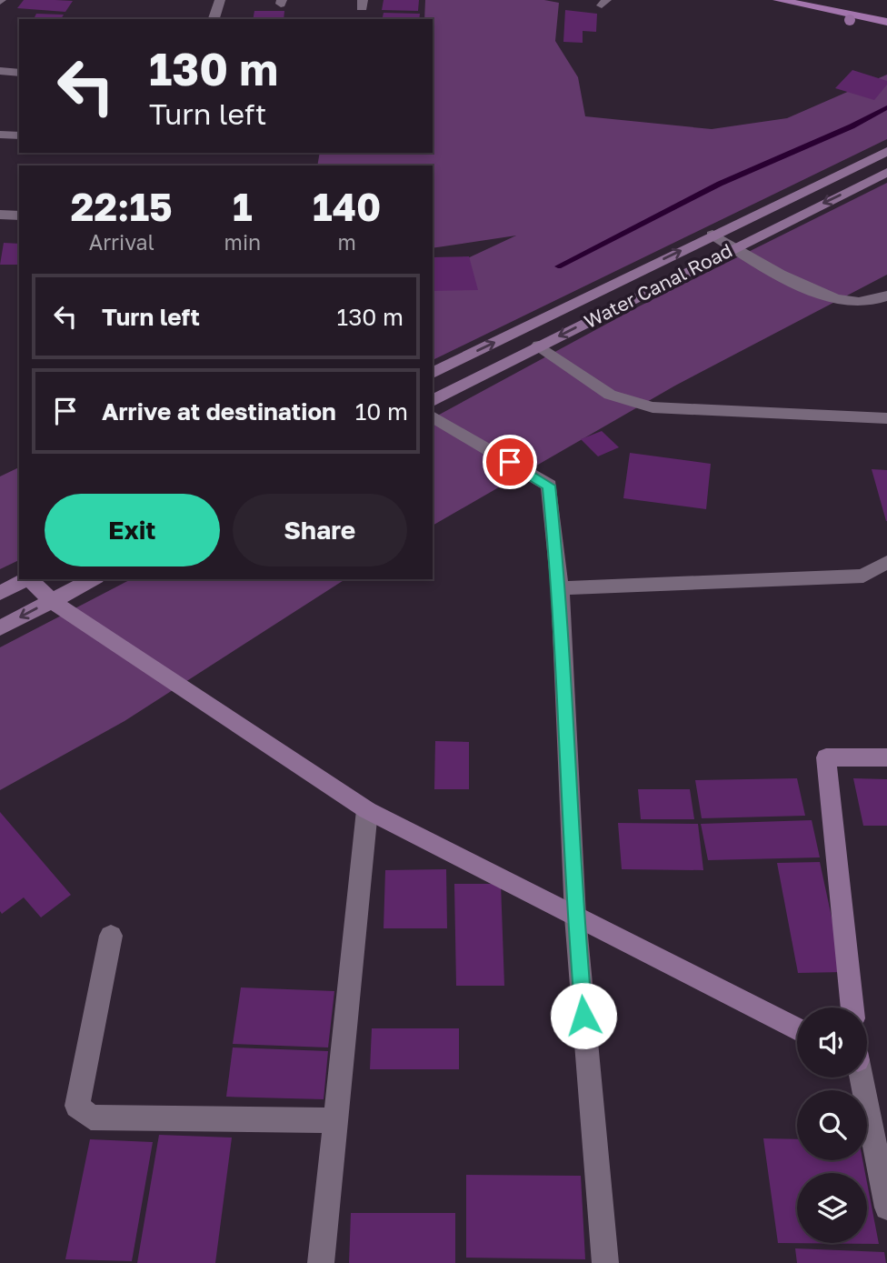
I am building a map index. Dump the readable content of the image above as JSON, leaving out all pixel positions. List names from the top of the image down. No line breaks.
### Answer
{"streets":{"main road":["Water Canal Road"]},"page":{"turn":["130 m","Turn left"],"eta":["22:15","Arrival","1","min","140","m"],"list":[{"name":"Turn left","value":"130 m"},{"name":"Arrive at destination","value":"10 m"}],"buttons":["Exit","Share"]}}
